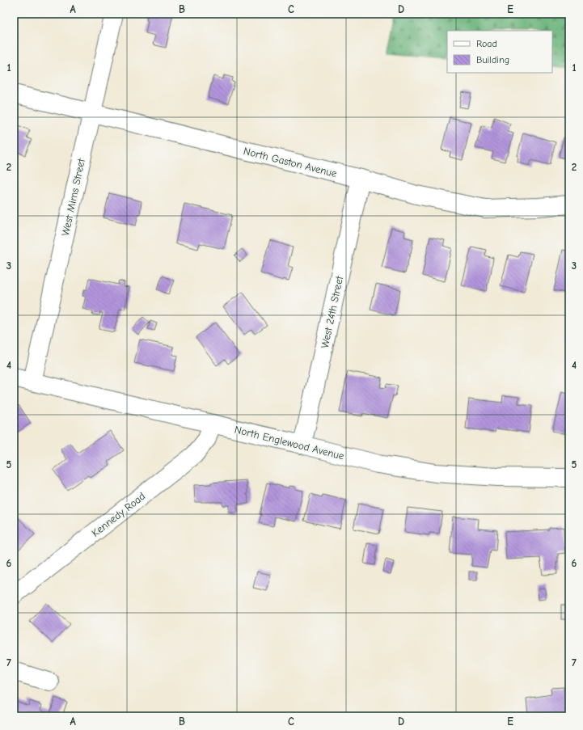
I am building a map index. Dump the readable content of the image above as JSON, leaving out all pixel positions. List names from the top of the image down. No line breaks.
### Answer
{"streets":{"street":["North Gaston Avenue","West Mims Street","West 24th Street","North Englewood Avenue","Kennedy Road"]},"crossings":[["North Gaston Avenue","West Mims Street"],["North Gaston Avenue","West 24th Street"],["West Mims Street","North Englewood Avenue"],["West 24th Street","North Englewood Avenue"],["North Englewood Avenue","Kennedy Road"]],"legend":["Road","Building"],"grid":{"columns":["A","B","C","D","E"],"rows":["1","2","3","4","5","6","7"]}}
